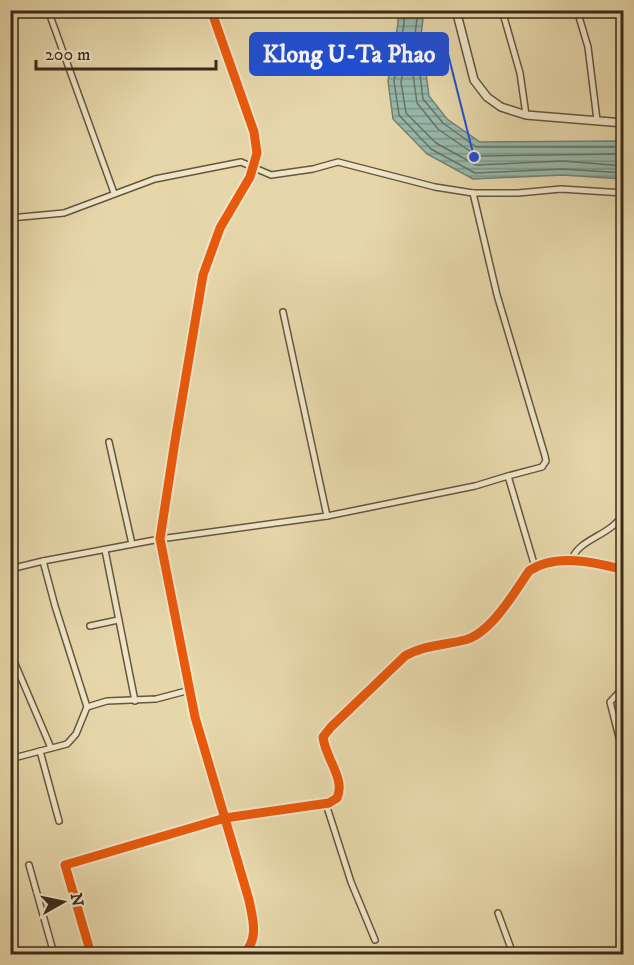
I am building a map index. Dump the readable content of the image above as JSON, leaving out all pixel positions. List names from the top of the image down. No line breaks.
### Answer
{"places":["Klong U-Ta Phao"],"scale_bar":"200 m","north":"right"}
